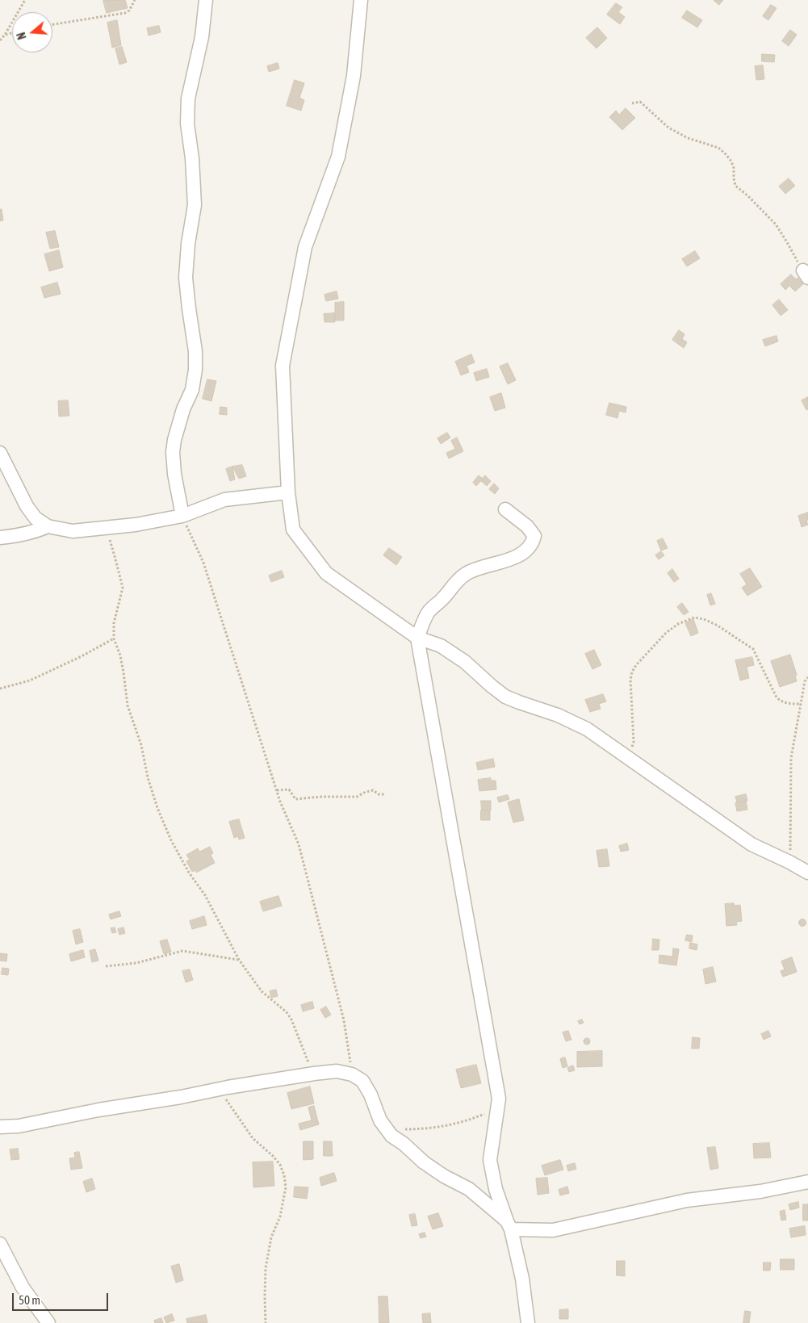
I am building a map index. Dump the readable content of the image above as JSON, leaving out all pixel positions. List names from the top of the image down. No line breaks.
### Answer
{"scale_bar":"50 m","north":"left"}
